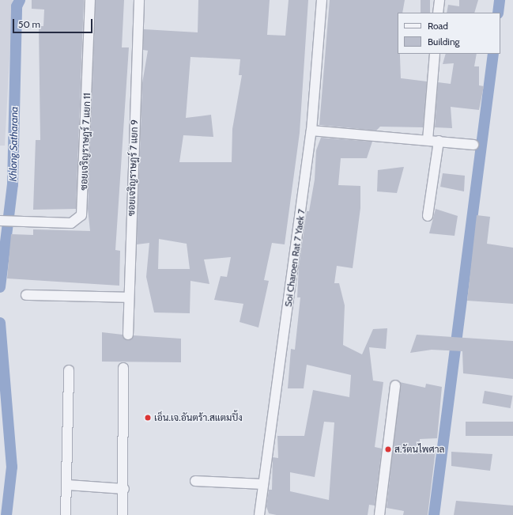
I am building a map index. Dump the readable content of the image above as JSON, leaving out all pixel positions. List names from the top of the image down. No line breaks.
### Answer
{"streets":{"street":["ซอยเจริญราษฎร์ 7 แยก 11","ซอยเจริญราษฎร์ 7 แยก 9","Soi Charoen Rat 7 Yaek 7"]},"water":["Khlong Satharana"],"places":["เอ็น.เจ.อันตร้า.สแตมปิ้ง","ส.รัตนไพศาล"],"legend":["Road","Building"],"scale_bar":"50 m"}
